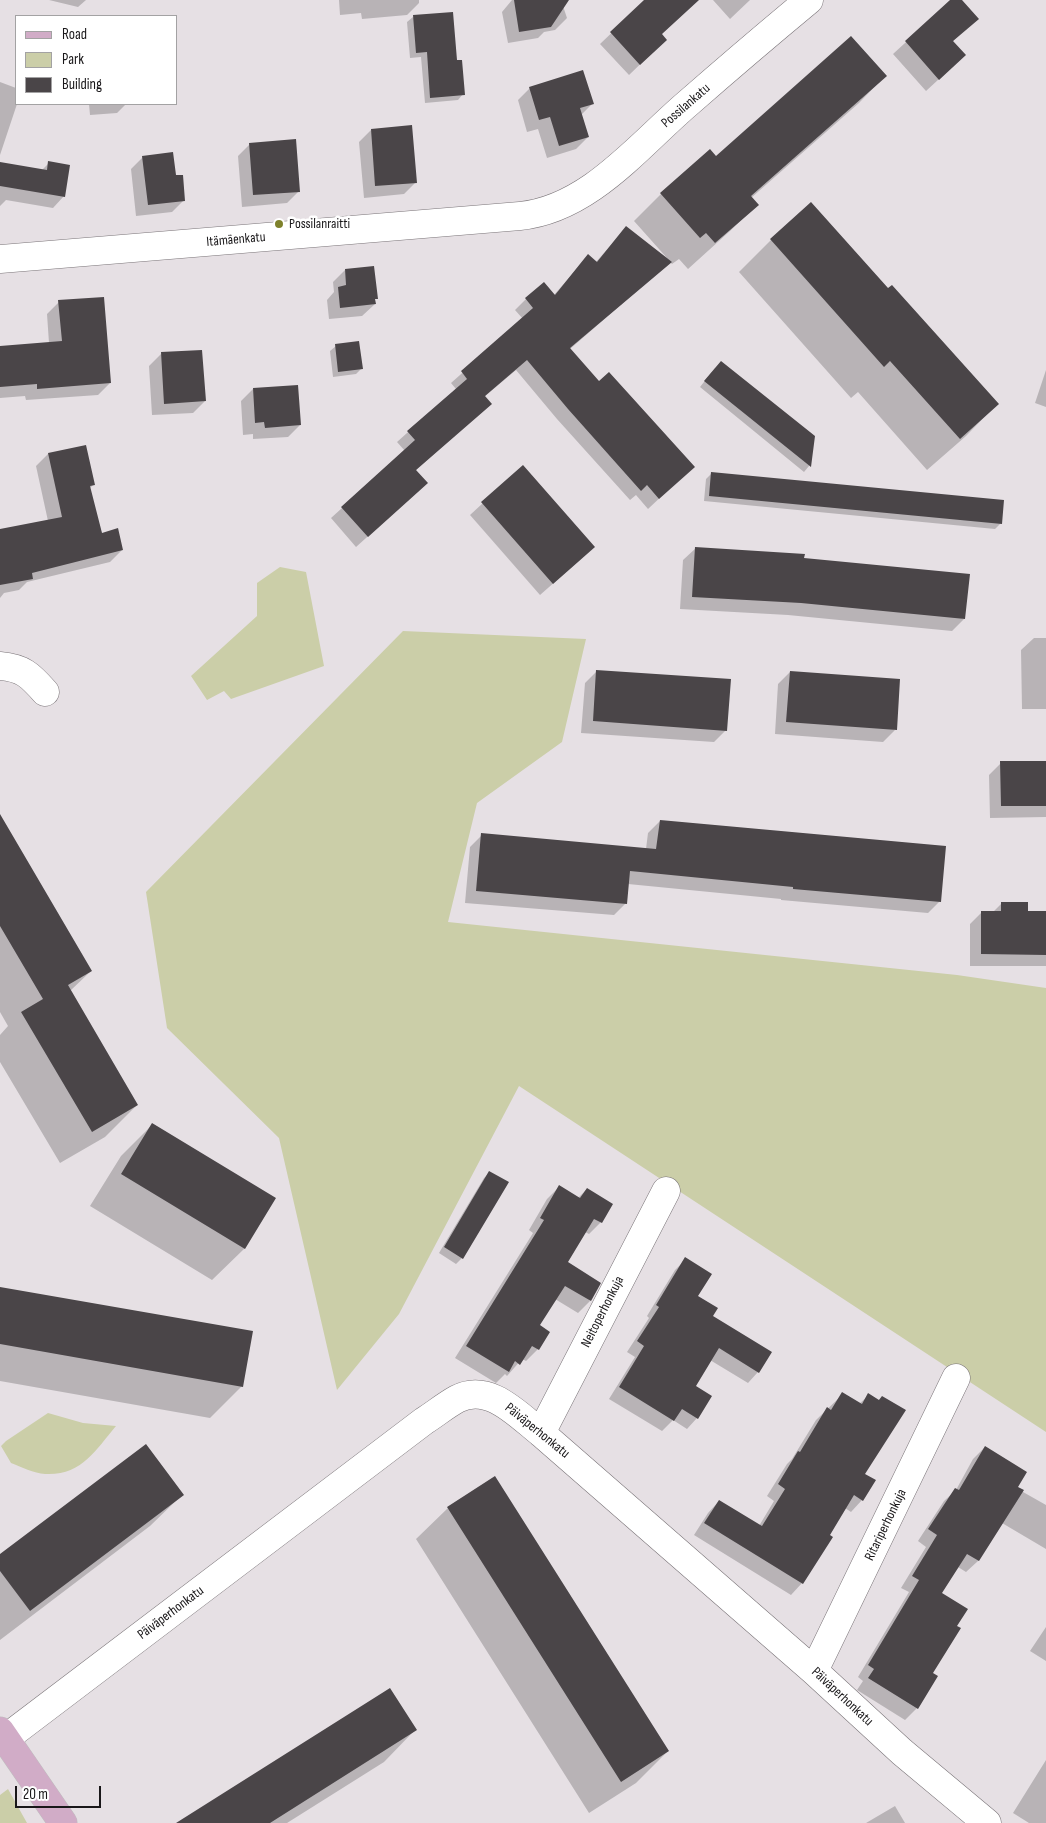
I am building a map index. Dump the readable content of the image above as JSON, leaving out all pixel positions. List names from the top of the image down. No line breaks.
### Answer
{"streets":{"street":["Possilankatu","Itämäenkatu","Neitoperhonkuja","Päiväperhonkatu","Ritariperhonkuja"]},"crossings":[["Possilankatu","Itämäenkatu"],["Neitoperhonkuja","Päiväperhonkatu"],["Päiväperhonkatu","Ritariperhonkuja"]],"places":["Possilanraitti"],"legend":["Road","Park","Building"],"scale_bar":"20 m"}
